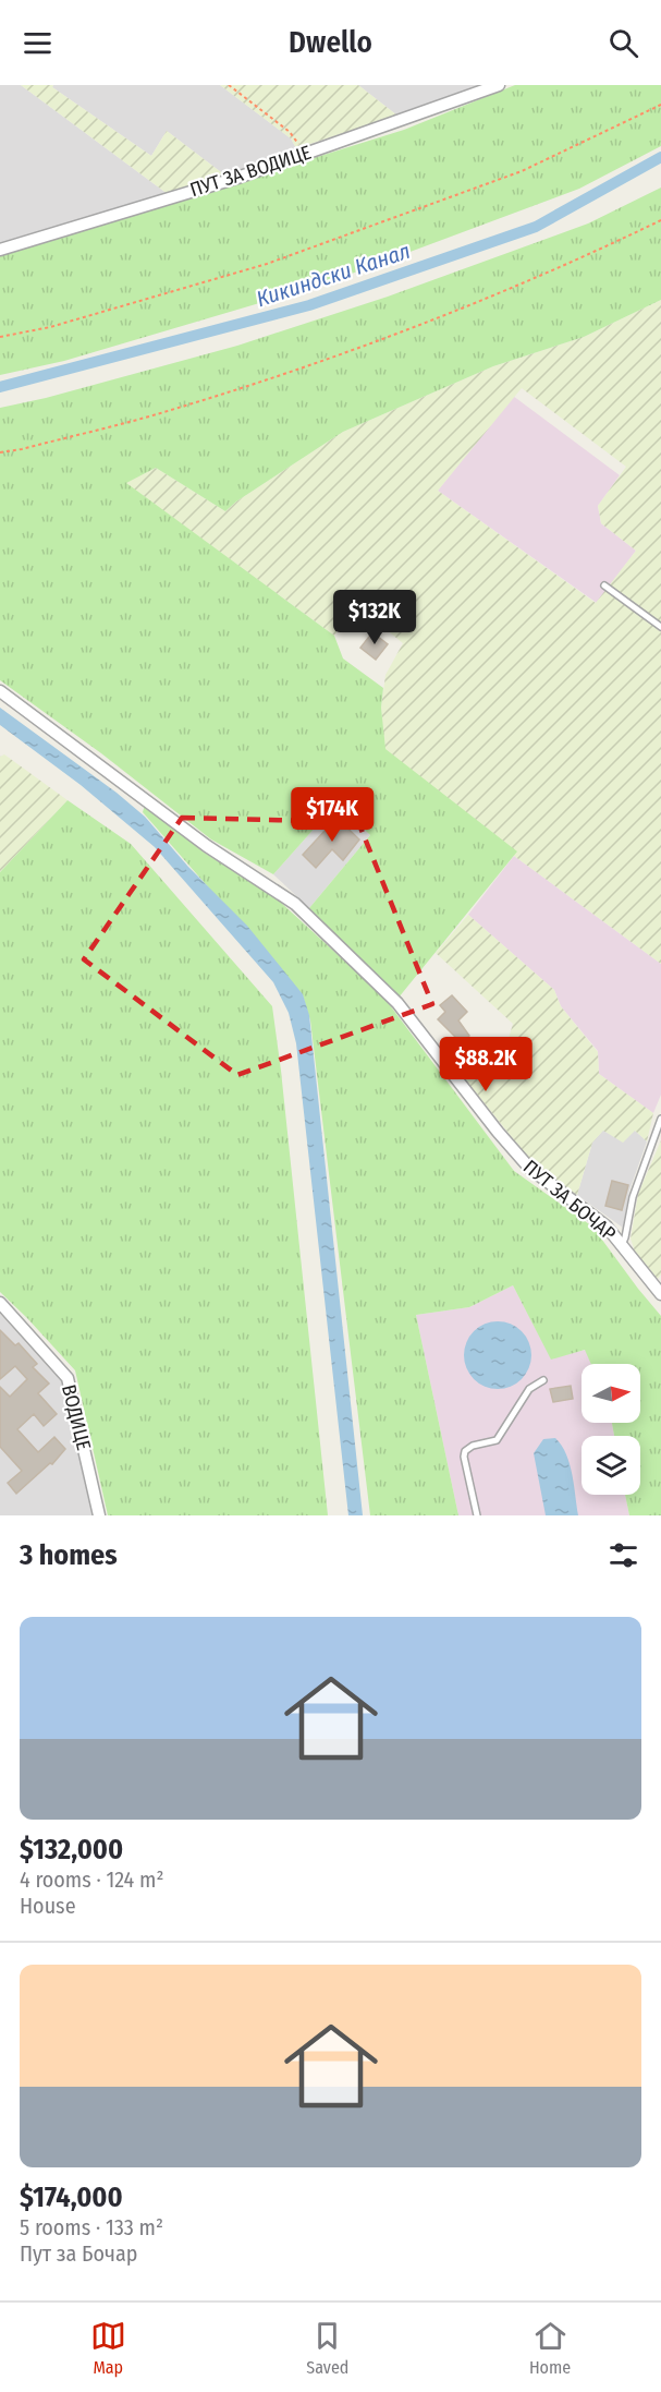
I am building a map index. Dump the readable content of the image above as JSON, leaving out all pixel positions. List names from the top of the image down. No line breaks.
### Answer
{"streets":{"street":["ПУТ ЗА ВОДИЦЕ","ПУТ ЗА БОЧАР","ВОДИЦЕ"]},"water":["Кикиндски Канал"],"north":"right","page":{"header":"Dwello","price":["$132K","$174K","$88.2K"],"heading":"3 homes","list":[{"name":"$132,000","note":"4 rooms · 124 m² · House"},{"name":"$174,000","note":"5 rooms · 133 m² · Пут за Бочар"}],"tabs":["Map","Saved","Home"]}}
